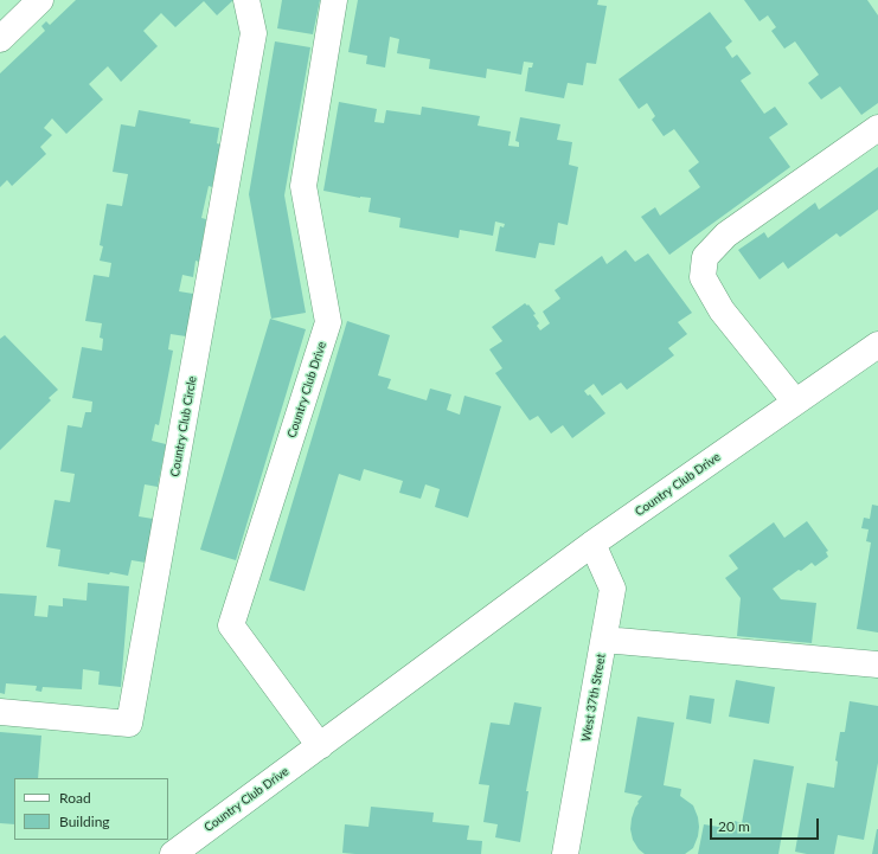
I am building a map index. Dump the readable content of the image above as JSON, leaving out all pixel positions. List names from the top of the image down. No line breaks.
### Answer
{"streets":{"street":["Country Club Drive","Country Club Circle","West 37th Street"]},"crossings":[["Country Club Drive","West 37th Street"]],"legend":["Road","Building"],"scale_bar":"20 m"}
